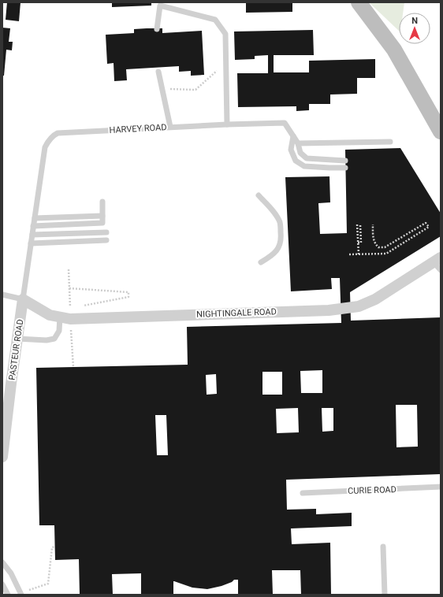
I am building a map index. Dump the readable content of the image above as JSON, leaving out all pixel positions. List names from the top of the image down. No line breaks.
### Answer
{"streets":{"street":["NIGHTINGALE ROAD","PASTEUR ROAD"],"lane":["HARVEY ROAD","CURIE ROAD"]},"crossings":[["HARVEY ROAD","NIGHTINGALE ROAD"],["HARVEY ROAD","PASTEUR ROAD"],["NIGHTINGALE ROAD","PASTEUR ROAD"]],"north":"top"}
